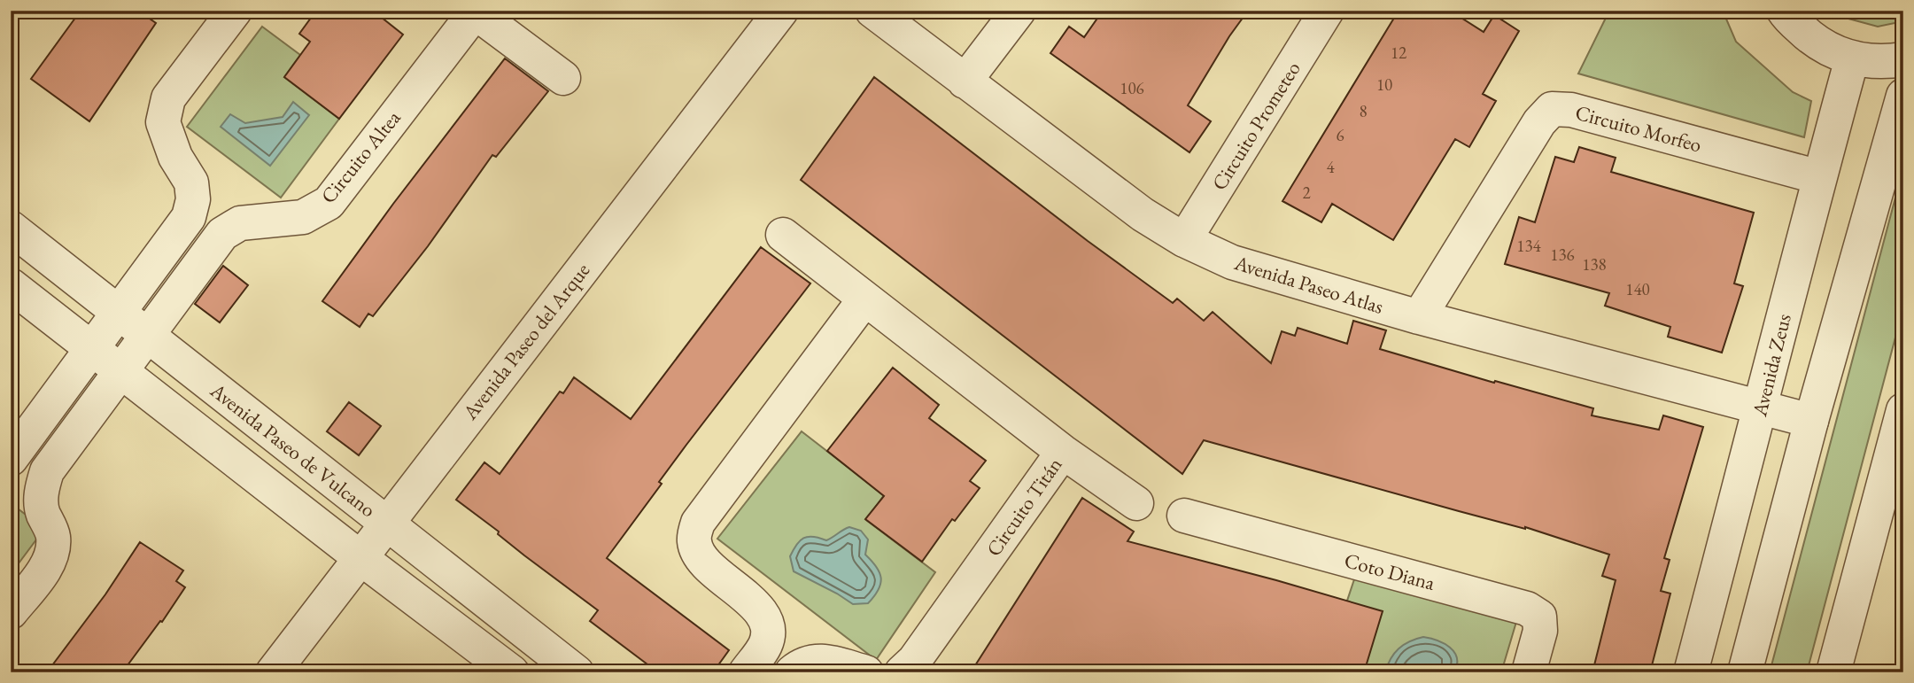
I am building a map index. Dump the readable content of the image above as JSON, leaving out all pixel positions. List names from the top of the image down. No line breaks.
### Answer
{"streets":{"street":["Circuito Prometeo","Circuito Morfeo","Circuito Altea","Avenida Paseo Atlas","Avenida Paseo del Arque","Avenida Zeus","Avenida Paseo de Vulcano","Circuito Titán","Coto Diana"]},"crossings":[["Circuito Prometeo","Avenida Paseo Atlas"],["Circuito Morfeo","Avenida Paseo Atlas"],["Circuito Morfeo","Avenida Zeus"],["Circuito Altea","Avenida Paseo de Vulcano"],["Avenida Paseo Atlas","Avenida Zeus"],["Avenida Paseo del Arque","Avenida Paseo de Vulcano"]],"house_numbers":["12","10","106","8","6","4","2","134","136","138","140"]}
